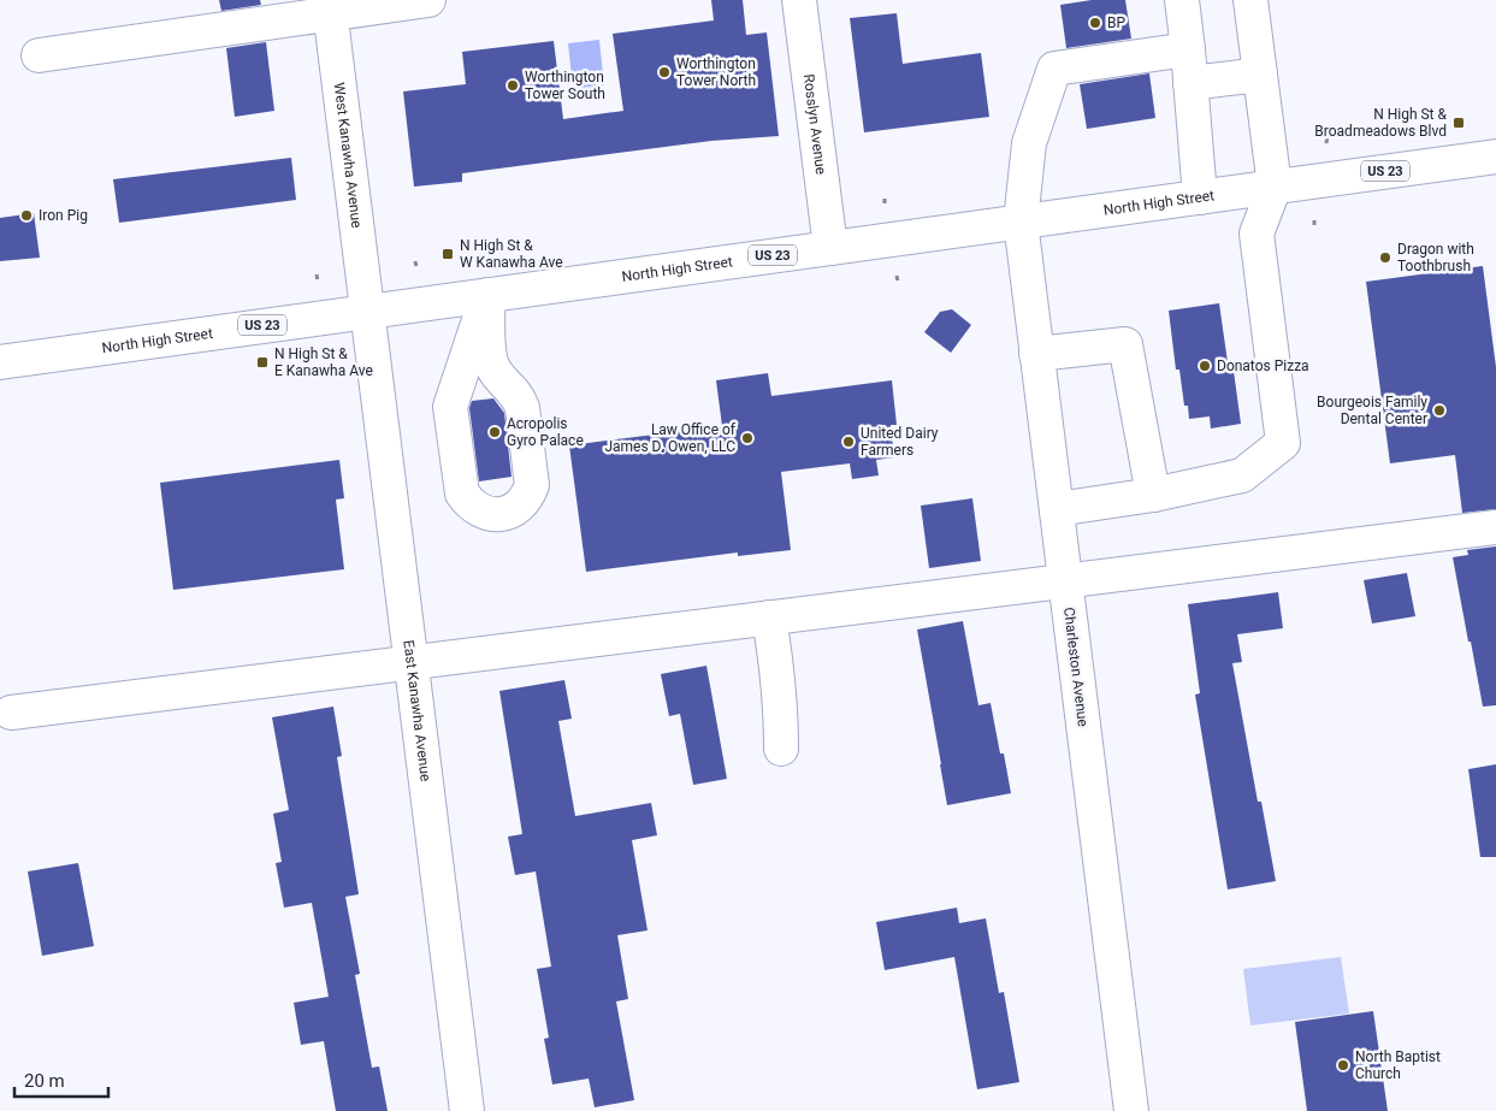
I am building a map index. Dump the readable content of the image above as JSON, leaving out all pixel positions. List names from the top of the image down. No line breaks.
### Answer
{"streets":{"street":["Rosslyn Avenue","West Kanawha Avenue","US 23","North High Street","Charleston Avenue","East Kanawha Avenue"]},"crossings":[["Rosslyn Avenue","North High Street"],["West Kanawha Avenue","North High Street"],["West Kanawha Avenue","East Kanawha Avenue"],["North High Street","Charleston Avenue"],["North High Street","East Kanawha Avenue"]],"places":{"other":["BP","Worthington Tower North","Worthington Tower South","Iron Pig","Dragon with Toothbrush","Donatos Pizza","Bourgeois Family Dental Center","Acropolis Gyro Palace","Law Office of James D. Owen, LLC","United Dairy Farmers","North Baptist Church"],"transit":["N High St & Broadmeadows Blvd","N High St & W Kanawha Ave","N High St & E Kanawha Ave"]},"scale_bar":"20 m"}
